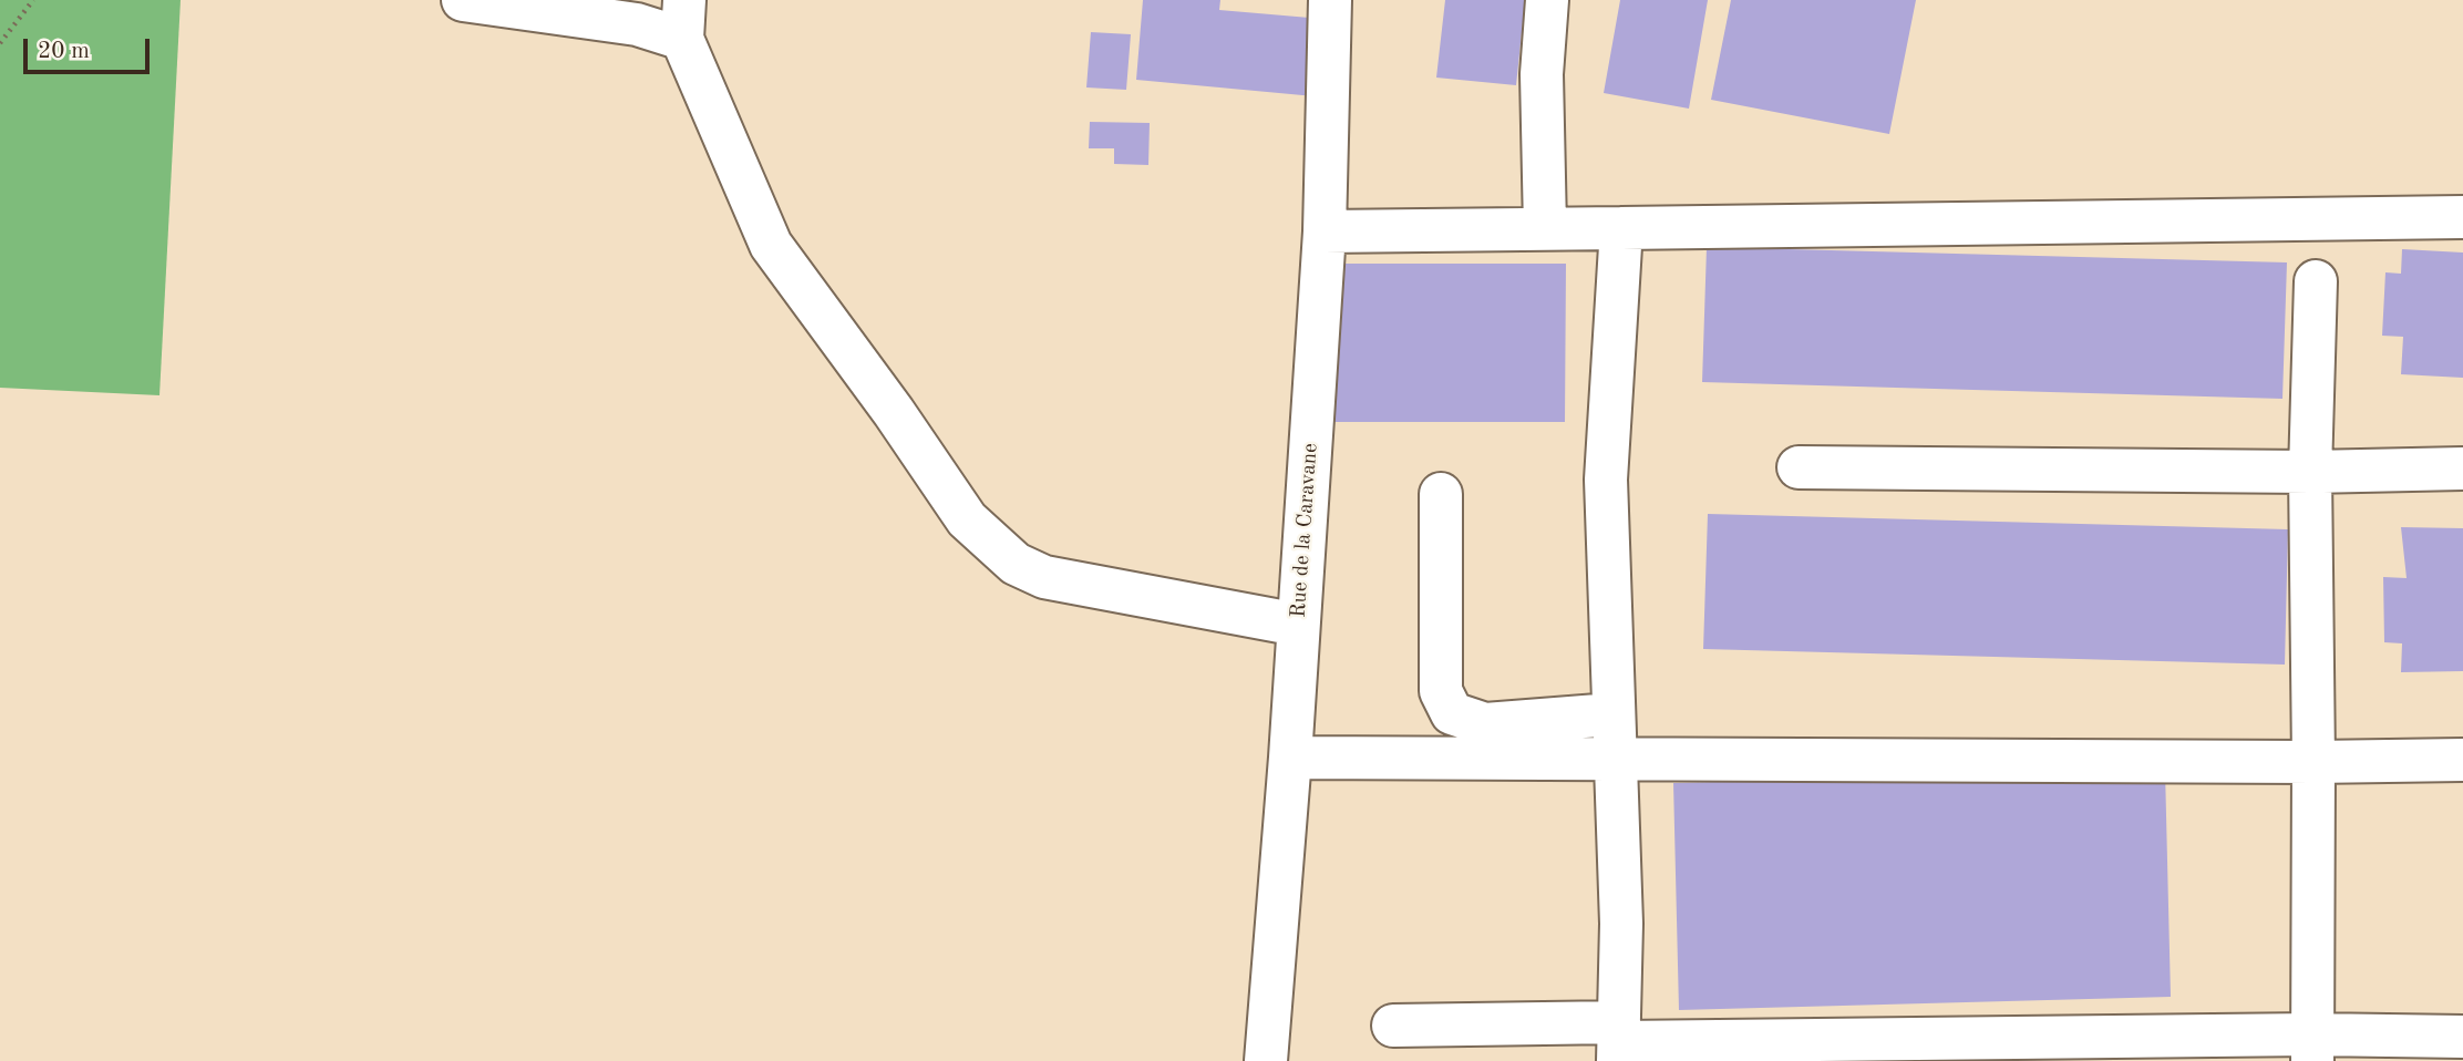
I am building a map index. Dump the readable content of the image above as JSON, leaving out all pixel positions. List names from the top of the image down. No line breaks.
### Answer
{"streets":{"street":["Rue de la Caravane"]},"scale_bar":"20 m"}
